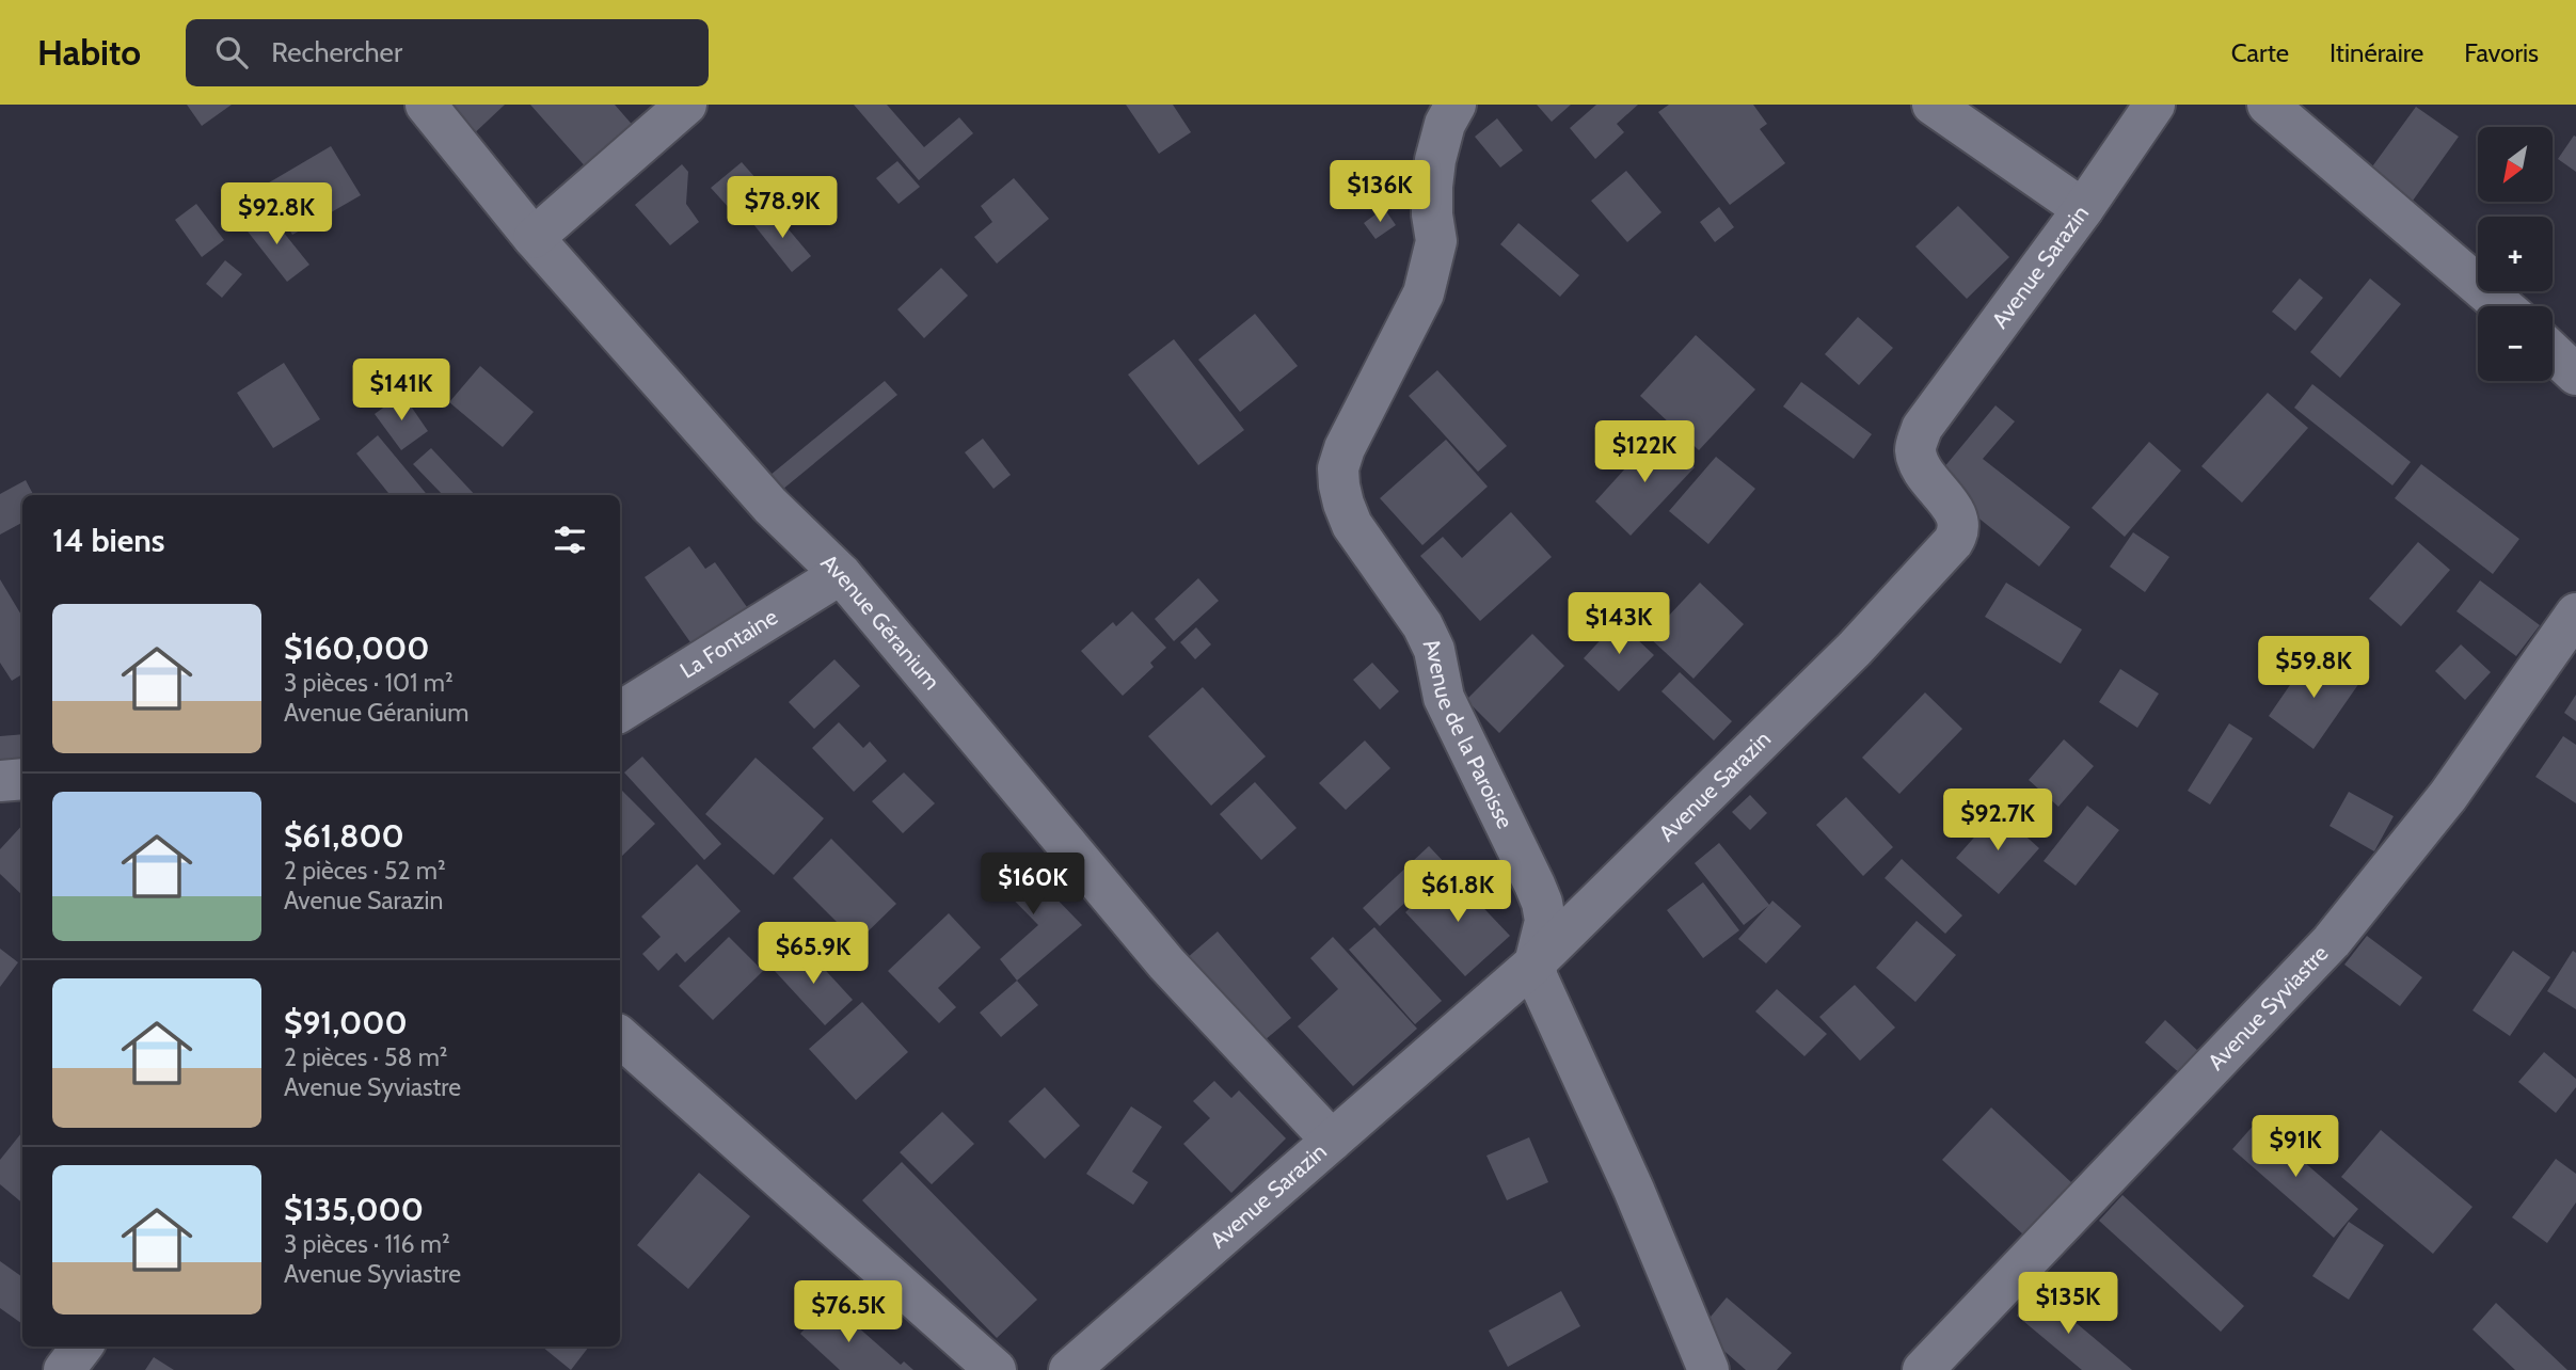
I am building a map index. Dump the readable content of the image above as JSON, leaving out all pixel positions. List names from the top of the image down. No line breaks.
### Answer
{"streets":{"street":["Avenue Sarazin","Avenue Géranium","La Fontaine","Avenue de la Paroisse","Avenue Syviastre"]},"crossings":[["Avenue Sarazin","Avenue Géranium"],["Avenue Sarazin","Avenue de la Paroisse"],["Avenue Géranium","La Fontaine"]],"north":"bottom left","page":{"header":"Habito","search":"Rechercher","nav":["Carte","Itinéraire","Favoris"],"map_buttons":["+","−"],"price":["$136K","$78.9K","$92.8K","$141K","$122K","$143K","$59.8K","$92.7K","$160K","$61.8K","$65.9K","$91K","$135K","$76.5K"],"heading":"14 biens","list":[{"name":"$160,000","note":"3 pièces · 101 m² · Avenue Géranium"},{"name":"$61,800","note":"2 pièces · 52 m² · Avenue Sarazin"},{"name":"$91,000","note":"2 pièces · 58 m² · Avenue Syviastre"},{"name":"$135,000","note":"3 pièces · 116 m² · Avenue Syviastre"}]}}
